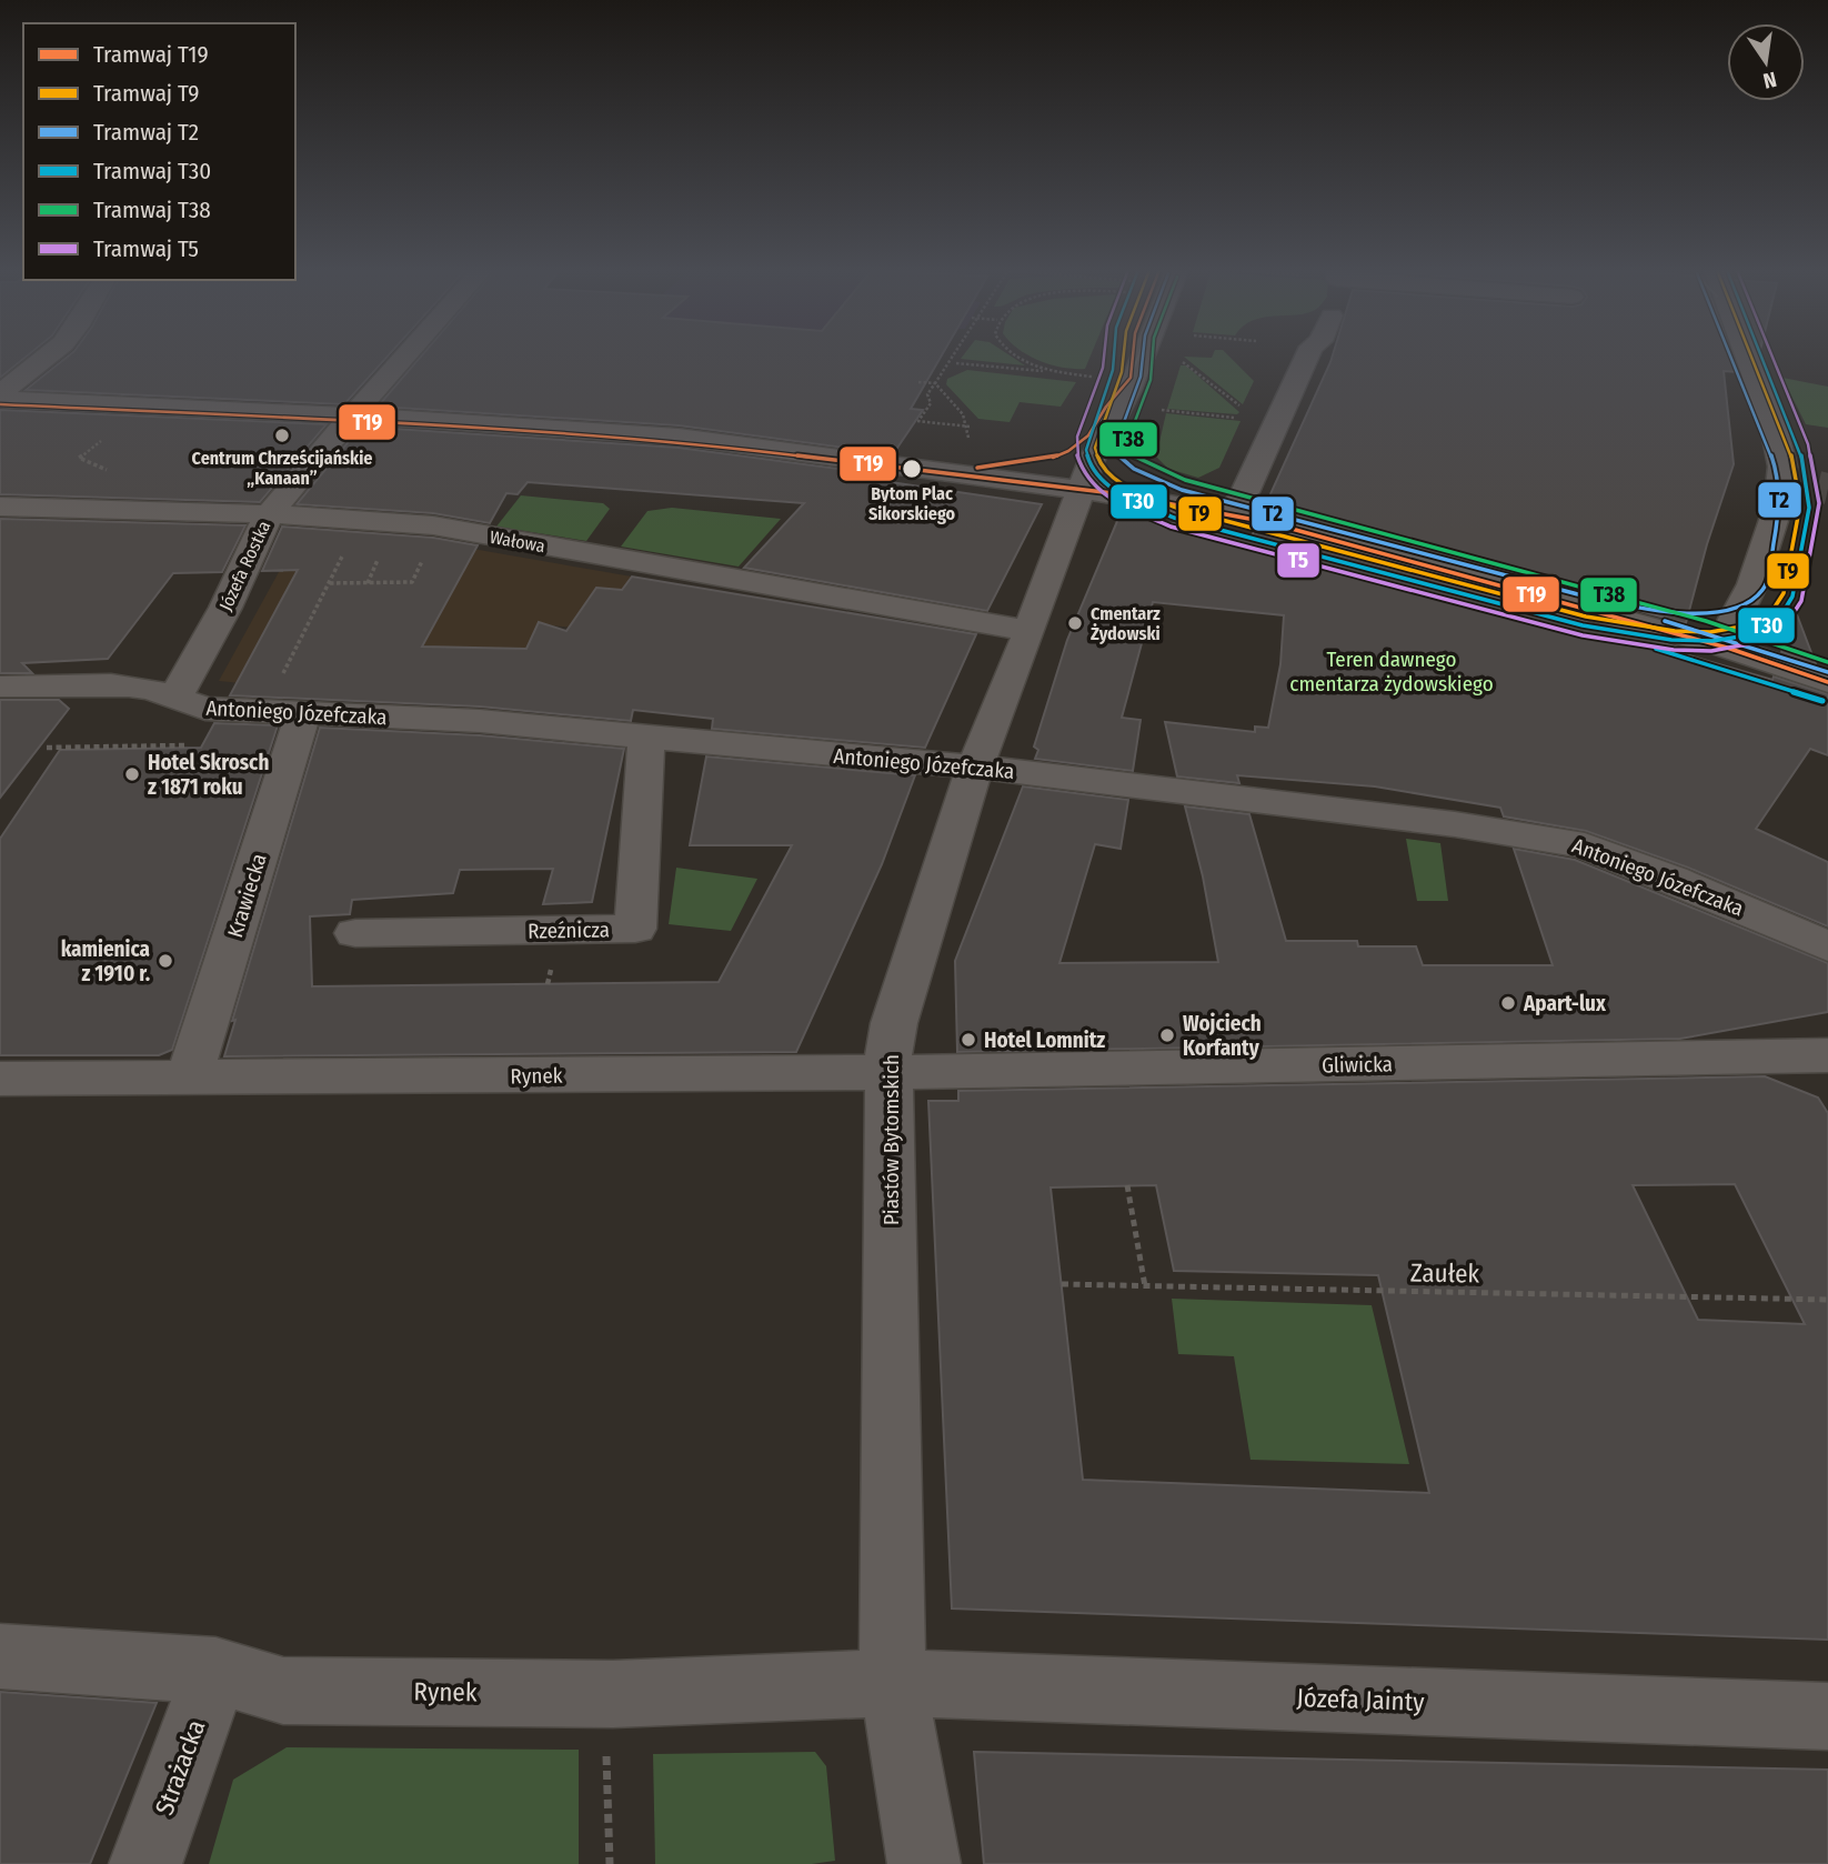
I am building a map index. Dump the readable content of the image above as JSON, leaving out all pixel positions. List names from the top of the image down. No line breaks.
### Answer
{"streets":{"street":["Wałowa","Józefa Rostka","Antoniego Józefczaka","Krawiecka","Rzeźnicza","Gliwicka","Rynek","Piastów Bytomskich","Józefa Jainty","Strażacka"],"path":["Zaułek"]},"crossings":[["Wałowa","Józefa Rostka"],["Wałowa","Piastów Bytomskich"],["Józefa Rostka","Antoniego Józefczaka"],["Antoniego Józefczaka","Krawiecka"],["Antoniego Józefczaka","Rzeźnicza"],["Antoniego Józefczaka","Piastów Bytomskich"],["Krawiecka","Rynek"],["Gliwicka","Rynek"],["Gliwicka","Piastów Bytomskich"],["Rynek","Piastów Bytomskich"],["Rynek","Józefa Jainty"],["Rynek","Strażacka"],["Piastów Bytomskich","Józefa Jainty"]],"parks":["Teren dawnego cmentarza żydowskiego"],"places":["Centrum Chrześcijańskie „Kanaan”","Bytom Plac Sikorskiego","Cmentarz Żydowski","Hotel Skrosch z 1871 roku","kamienica z 1910 r.","Apart-lux","Wojciech Korfanty","Hotel Lomnitz"],"lines":["tram line T19","tram line T9","tram line T2","tram line T30","tram line T38","tram line T5"],"legend":["Tramwaj T19","Tramwaj T9","Tramwaj T2","Tramwaj T30","Tramwaj T38","Tramwaj T5"],"north":"bottom"}
